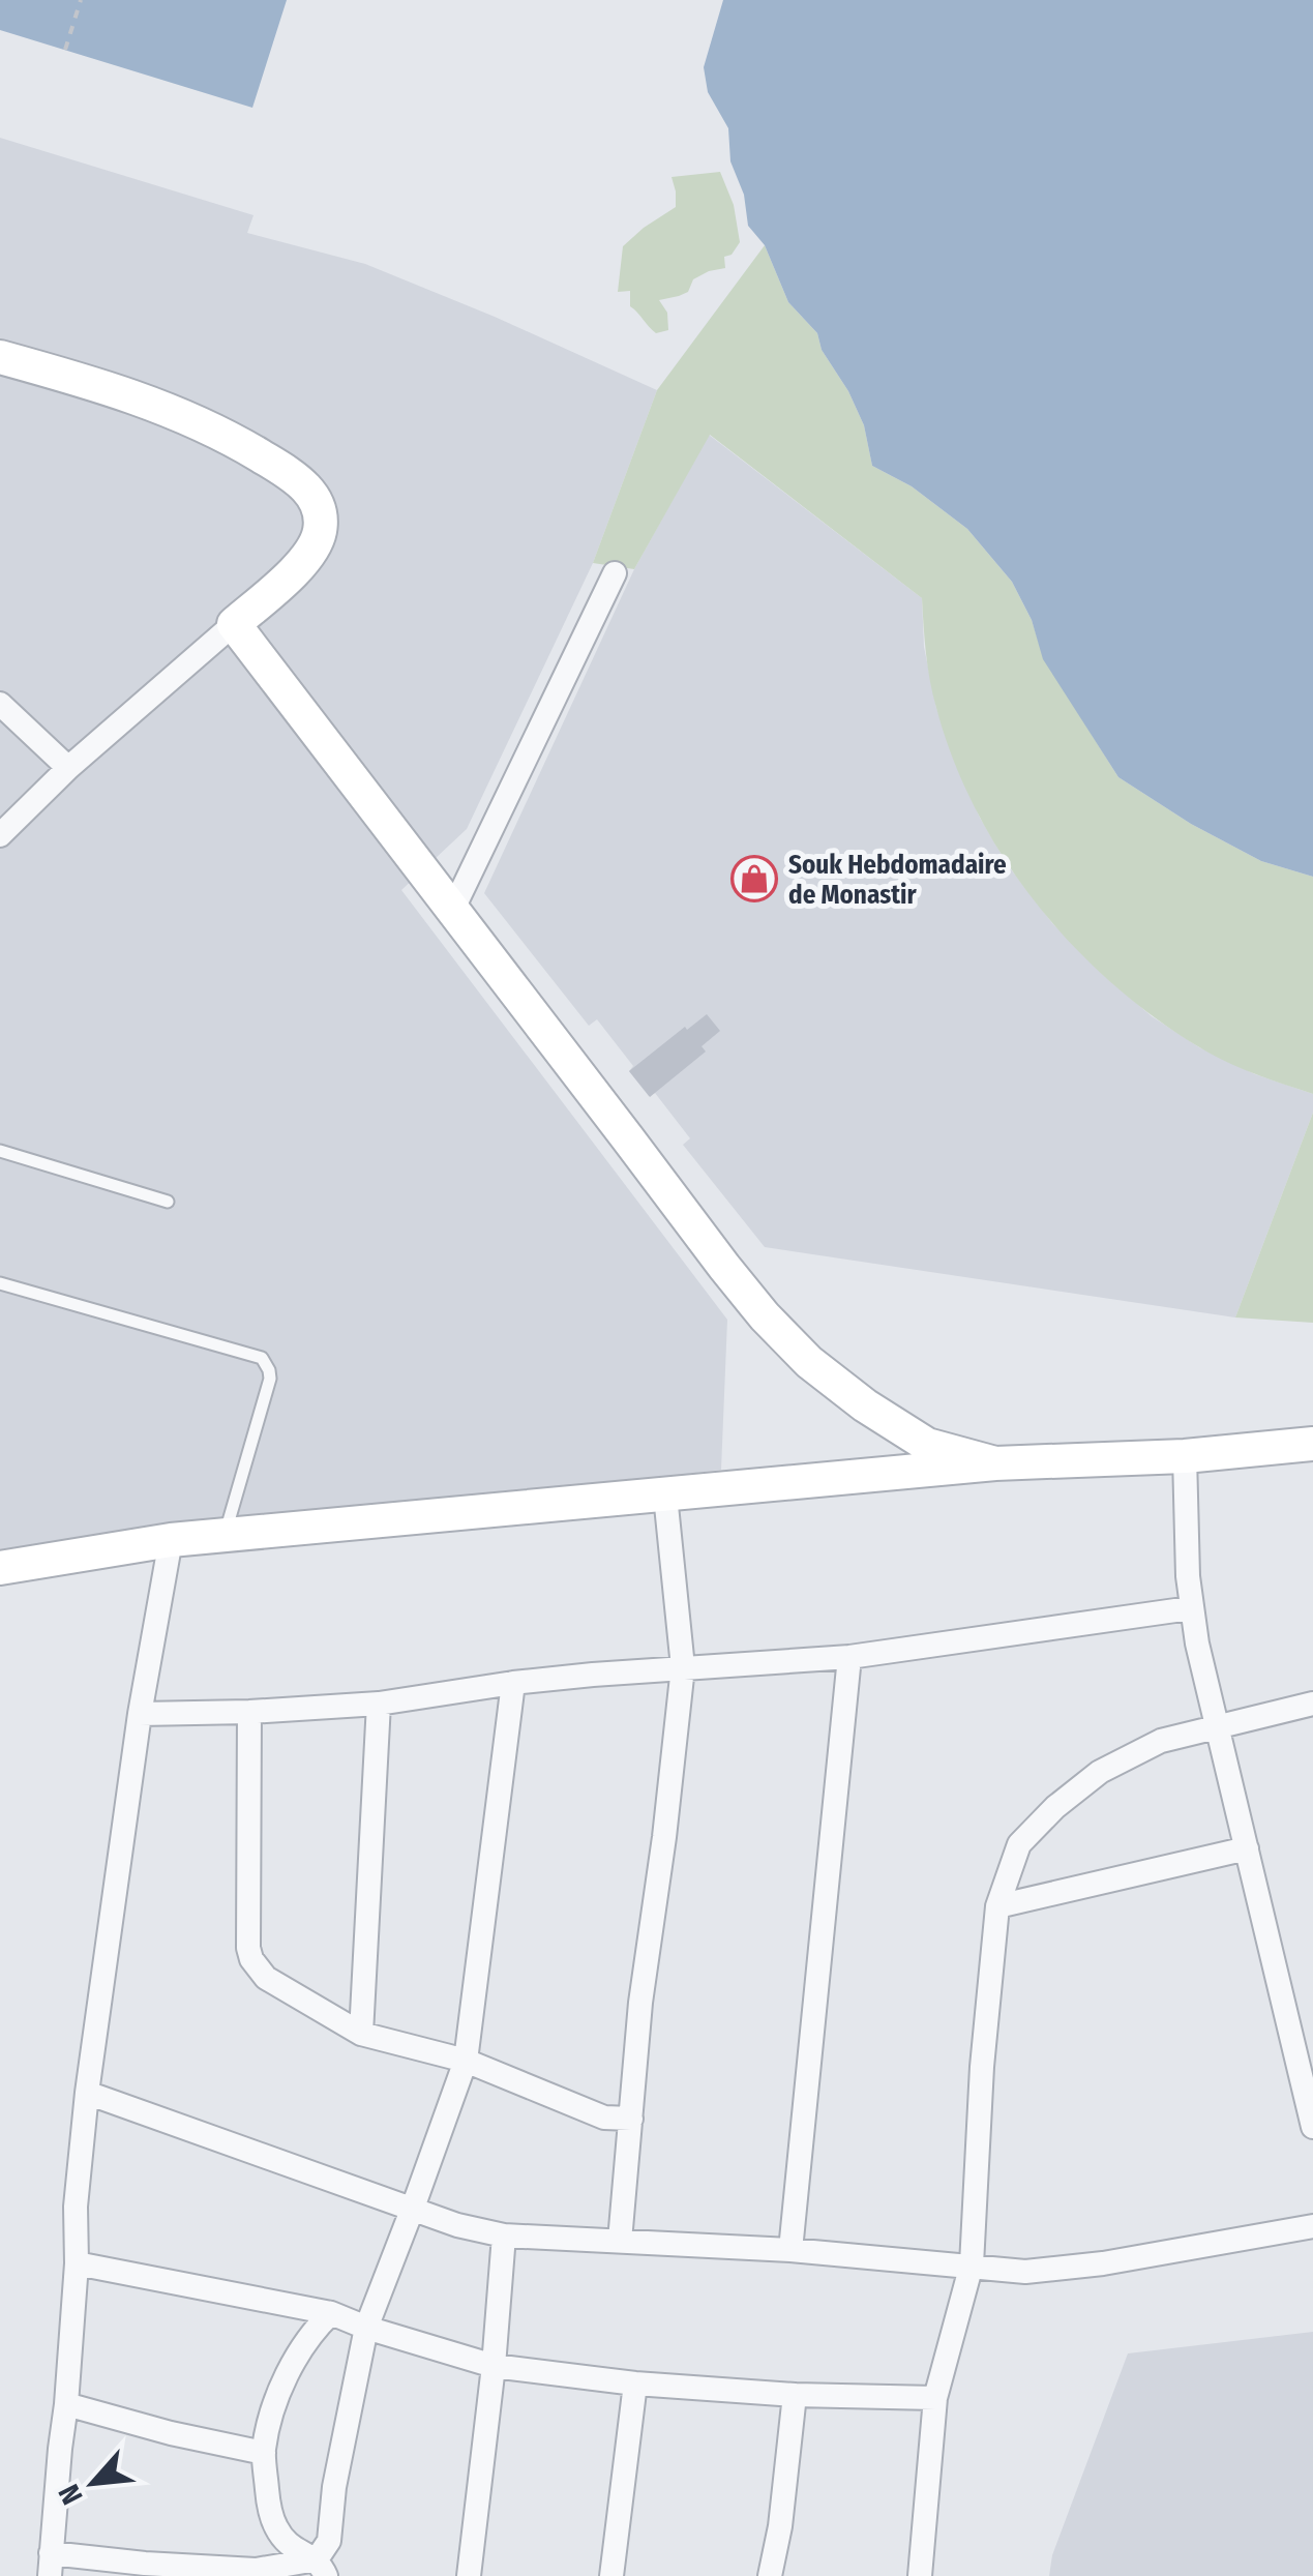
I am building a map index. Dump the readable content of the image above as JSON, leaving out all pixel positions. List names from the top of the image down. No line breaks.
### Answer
{"places":{"shop":["Souk Hebdomadaire de Monastir"]},"north":"bottom left"}
